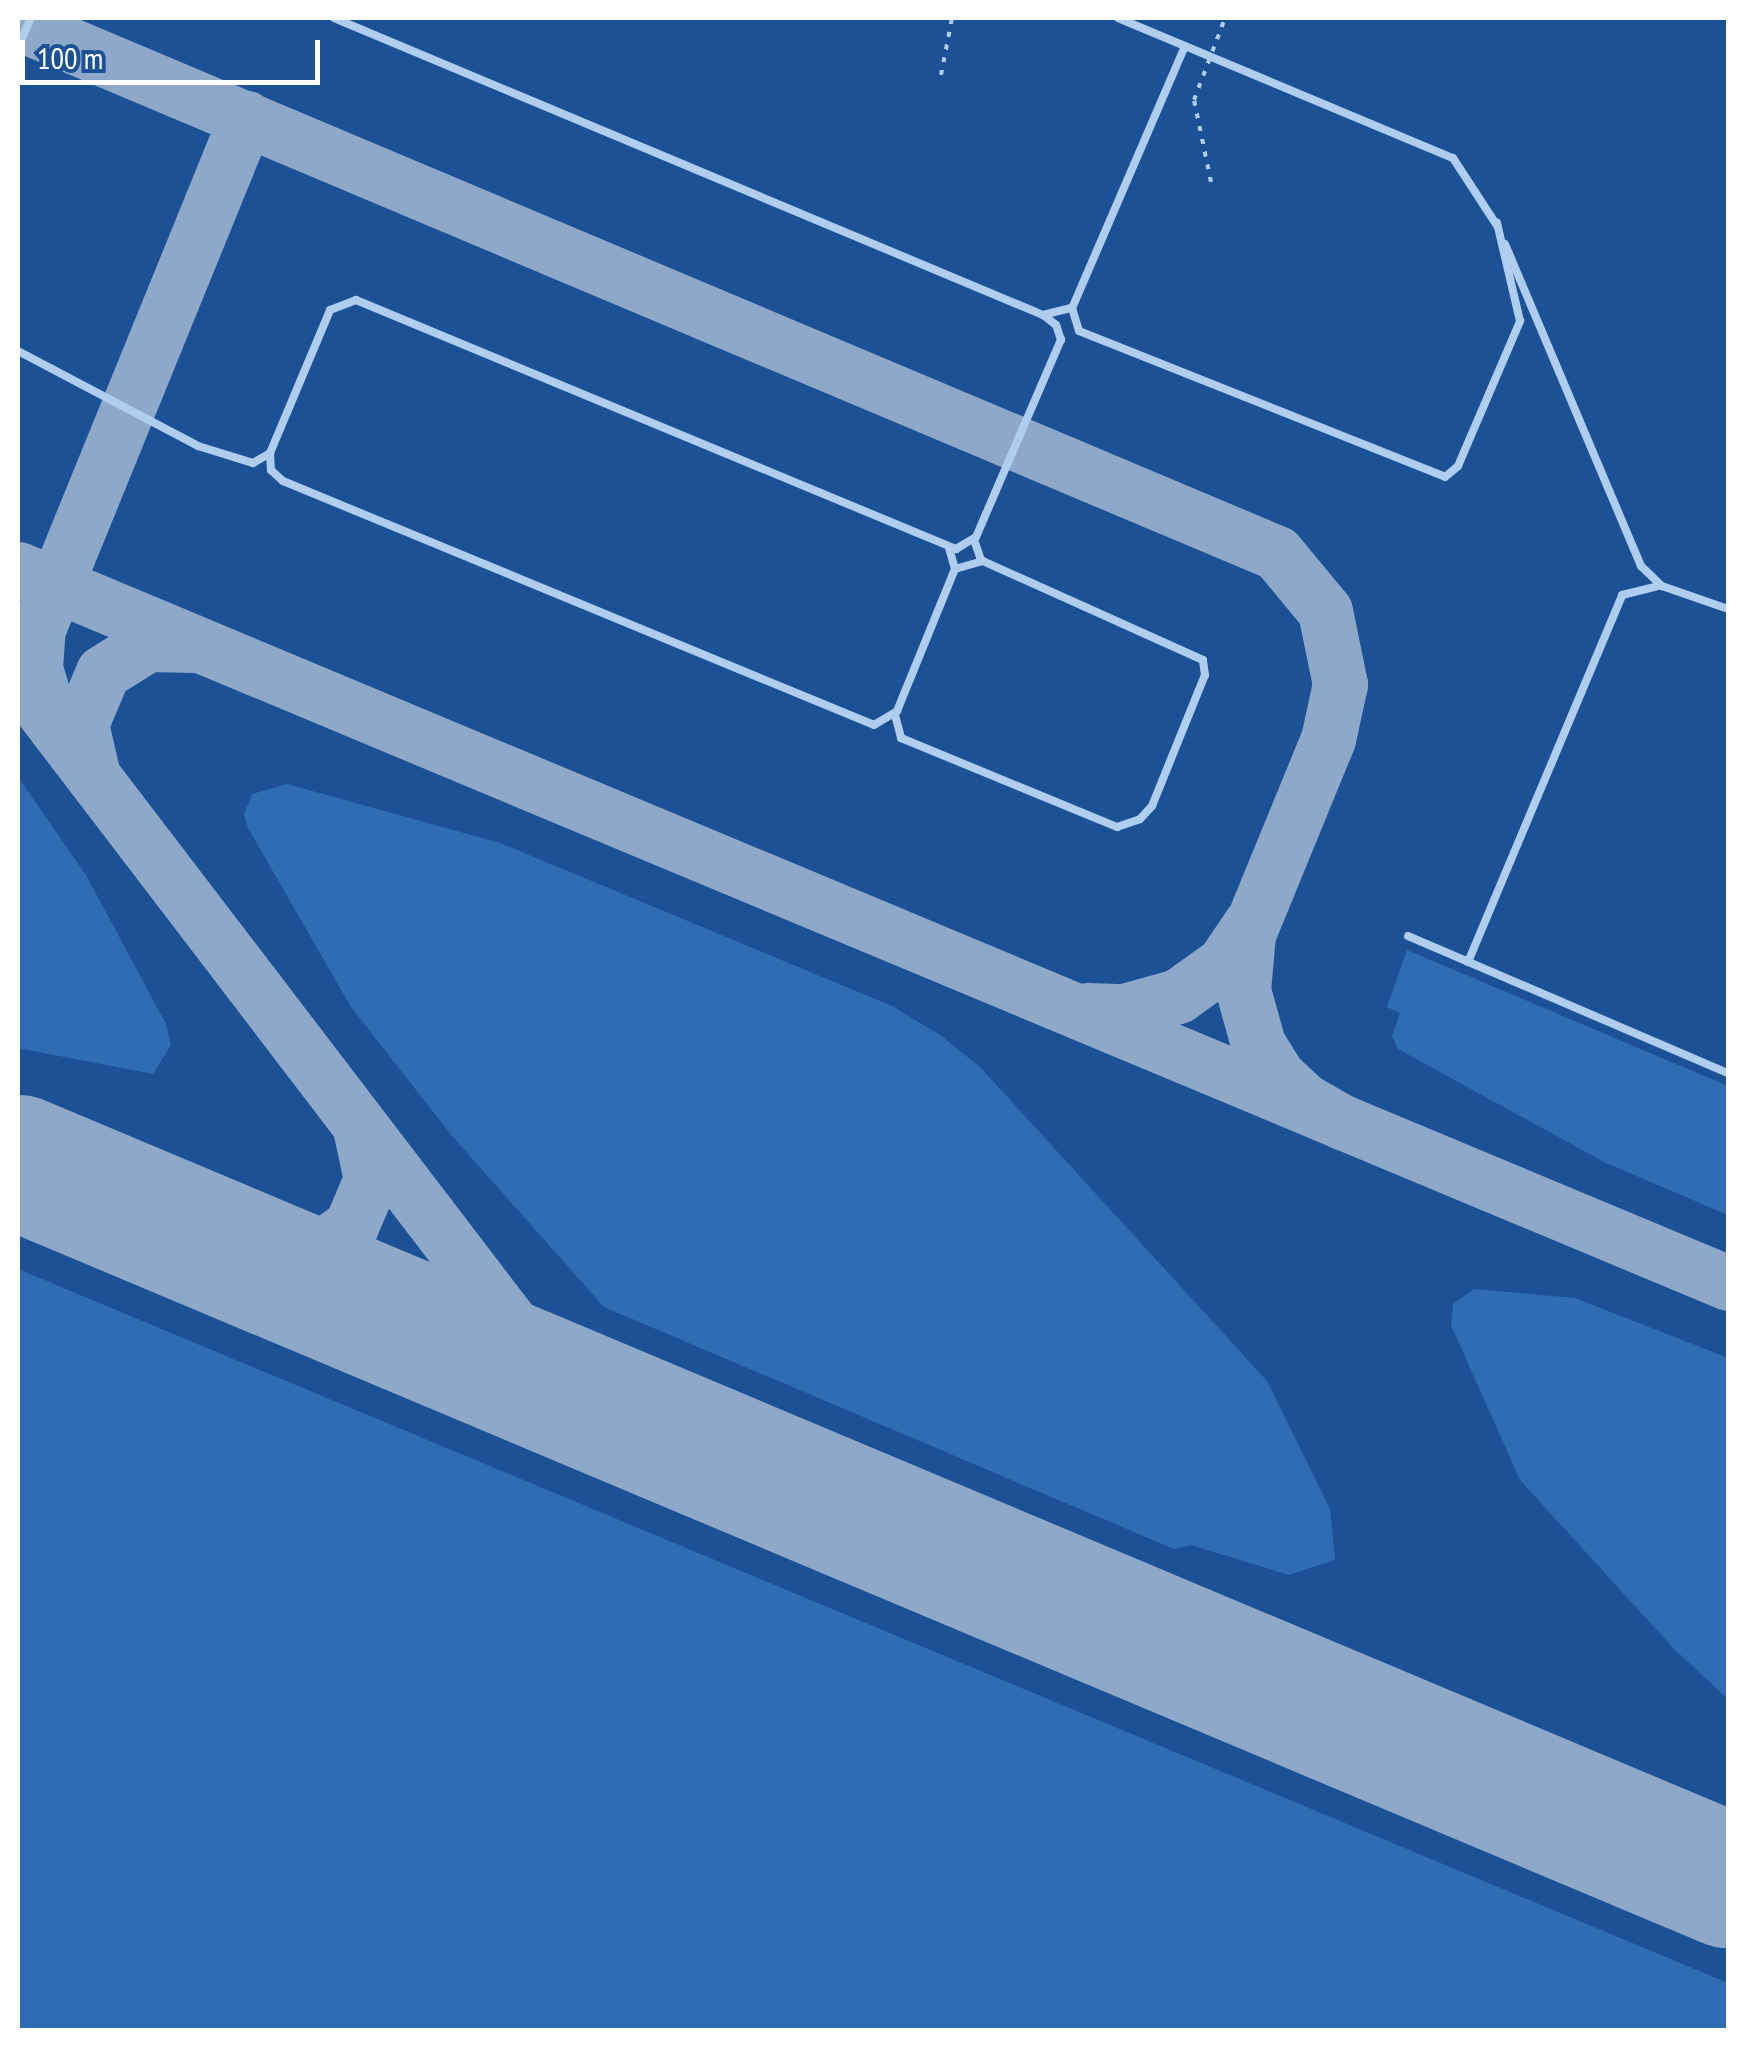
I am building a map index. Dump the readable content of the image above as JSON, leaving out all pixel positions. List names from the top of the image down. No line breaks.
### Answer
{"scale_bar":"100 m"}
